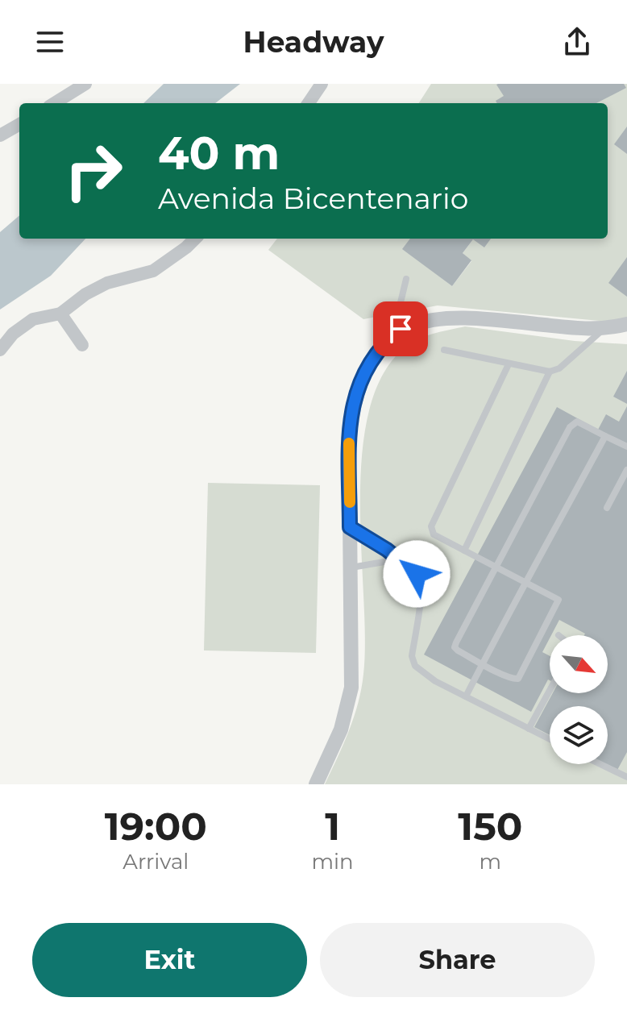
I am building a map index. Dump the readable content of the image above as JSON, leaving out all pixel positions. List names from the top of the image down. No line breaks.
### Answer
{"north":"bottom right","page":{"header":"Headway","turn":["40 m","Avenida Bicentenario"],"eta":["19:00","Arrival","1","min","150","m"],"buttons":["Exit","Share"]}}
